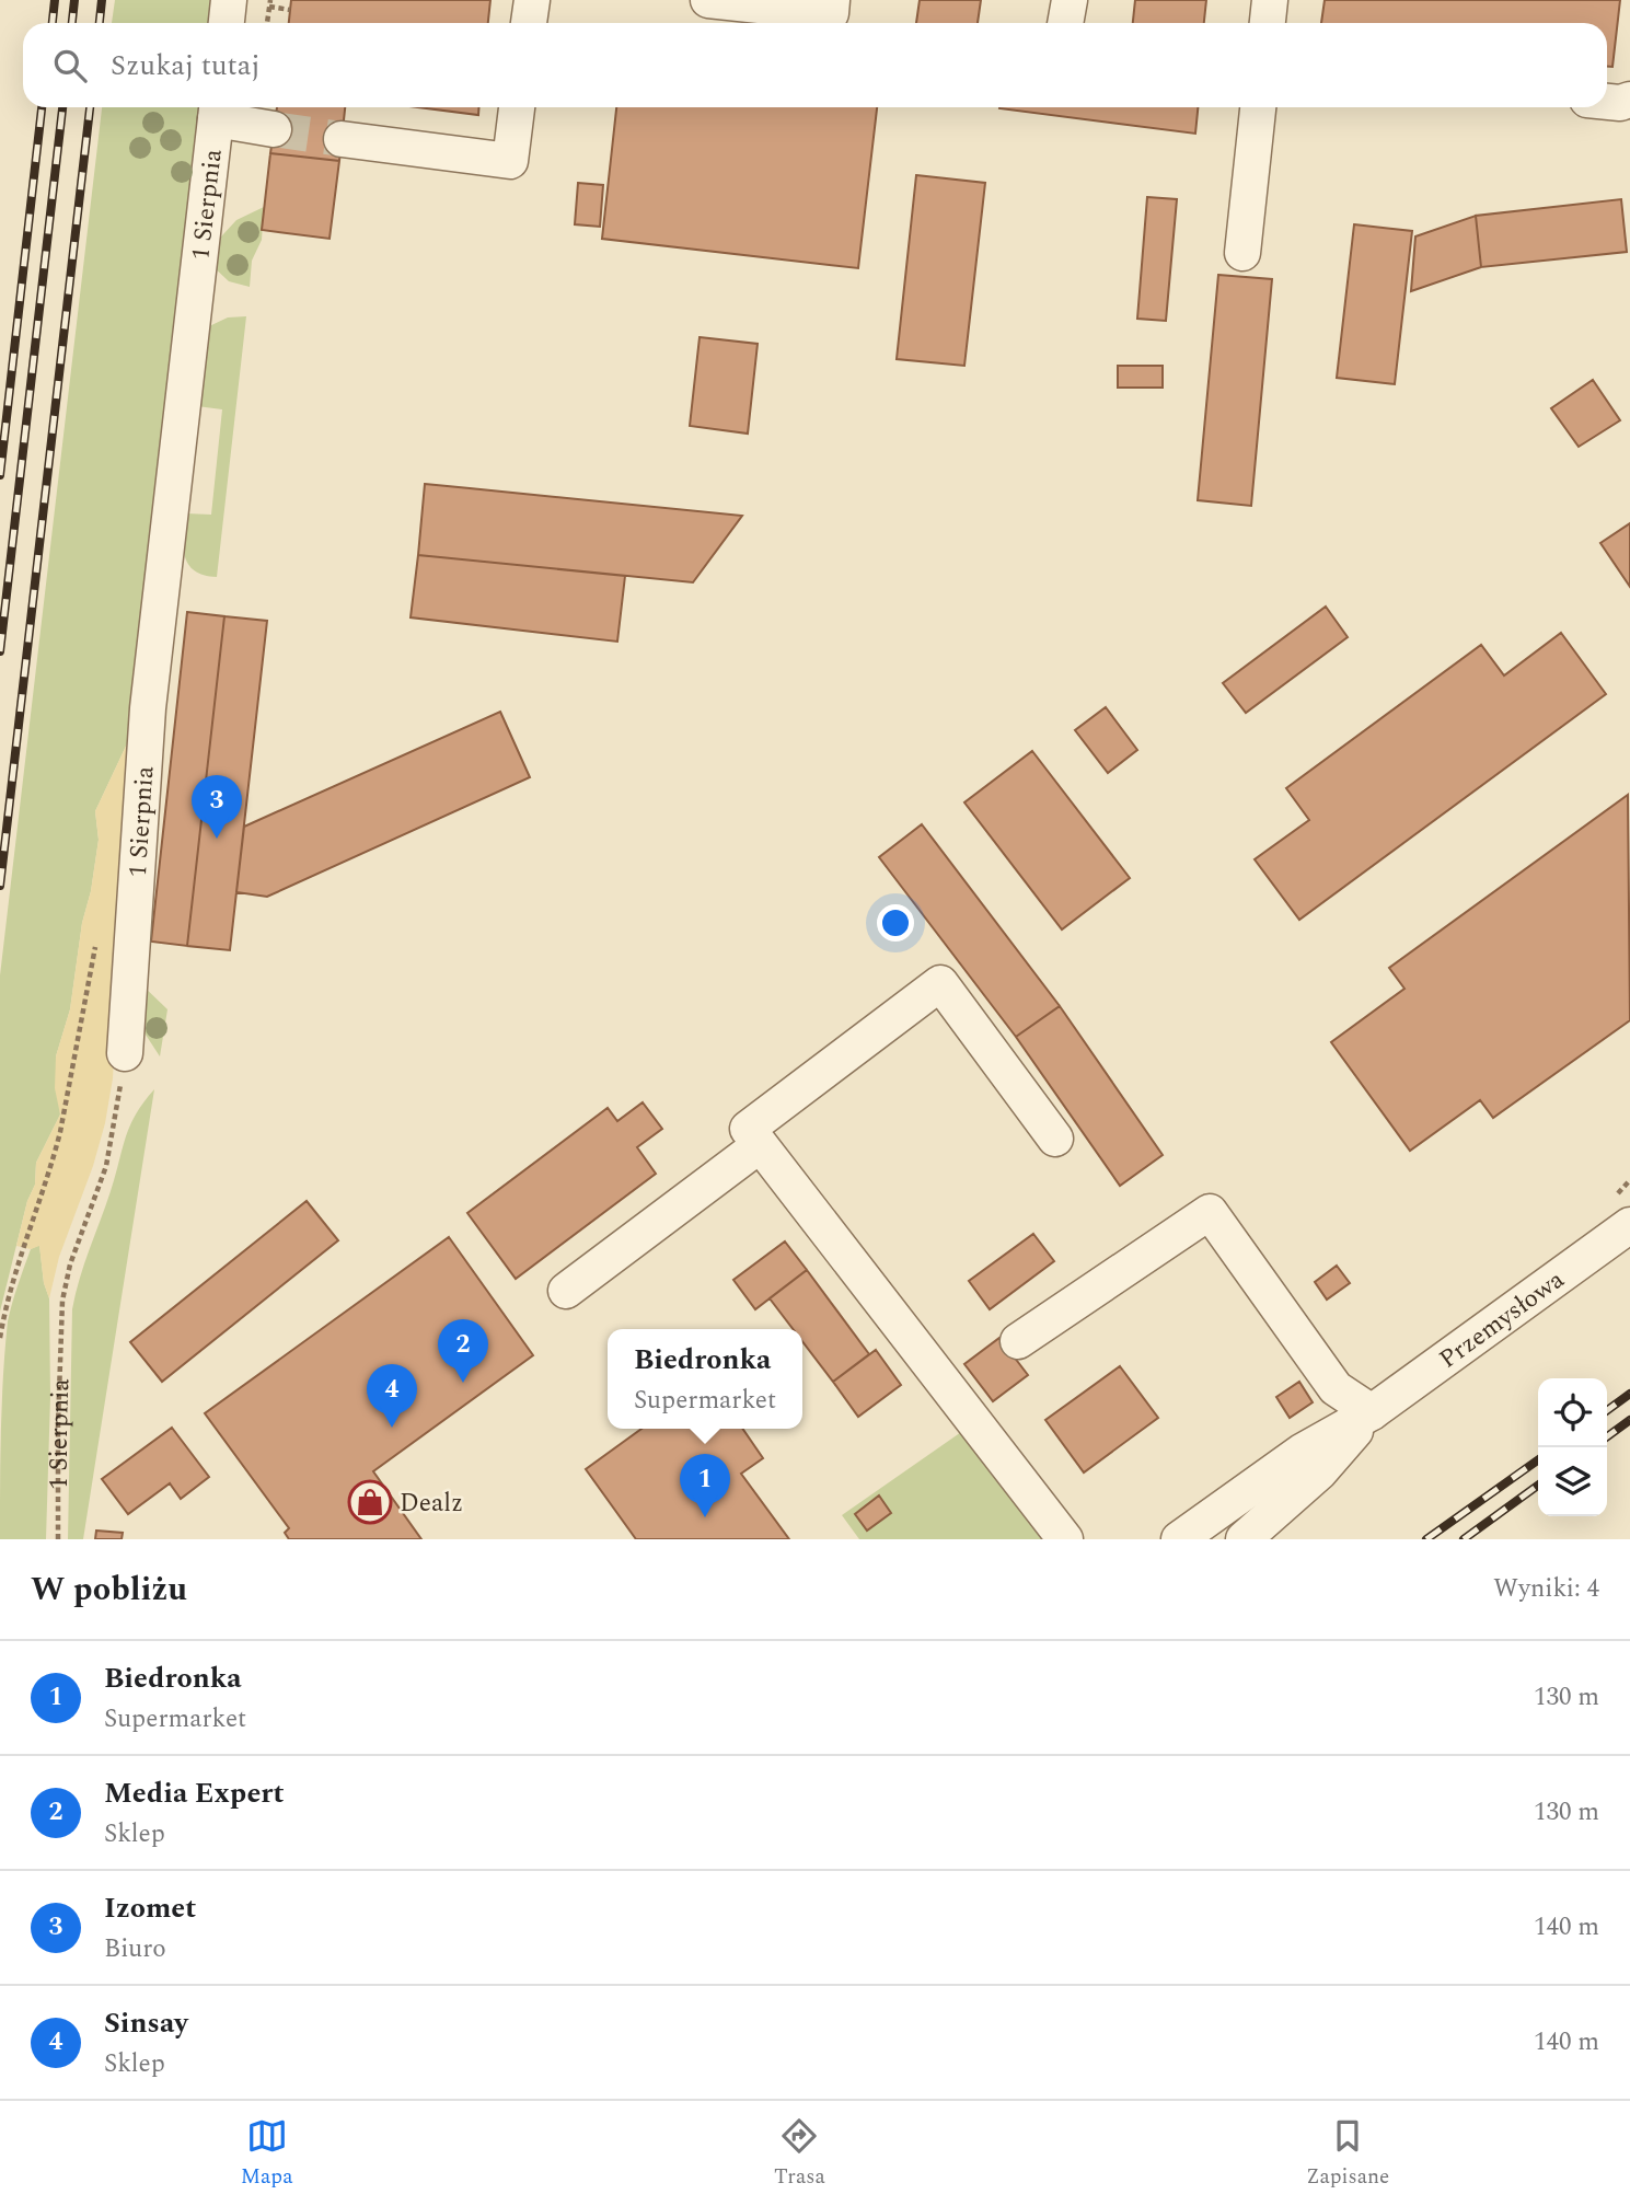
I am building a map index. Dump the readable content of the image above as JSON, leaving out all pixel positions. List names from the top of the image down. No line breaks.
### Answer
{"streets":{"street":["1 Sierpnia","Przemysłowa"]},"places":{"shop":["Dealz"]},"page":{"search":"Szukaj tutaj","pins":["3","2","4","1"],"popup":["Biedronka","Supermarket"],"heading":["W pobliżu","Wyniki: 4"],"list":[{"mark":"1","name":"Biedronka","note":"Supermarket","value":"130 m"},{"mark":"2","name":"Media Expert","note":"Sklep","value":"130 m"},{"mark":"3","name":"Izomet","note":"Biuro","value":"140 m"},{"mark":"4","name":"Sinsay","note":"Sklep","value":"140 m"}],"nav":["Mapa","Trasa","Zapisane"]}}
